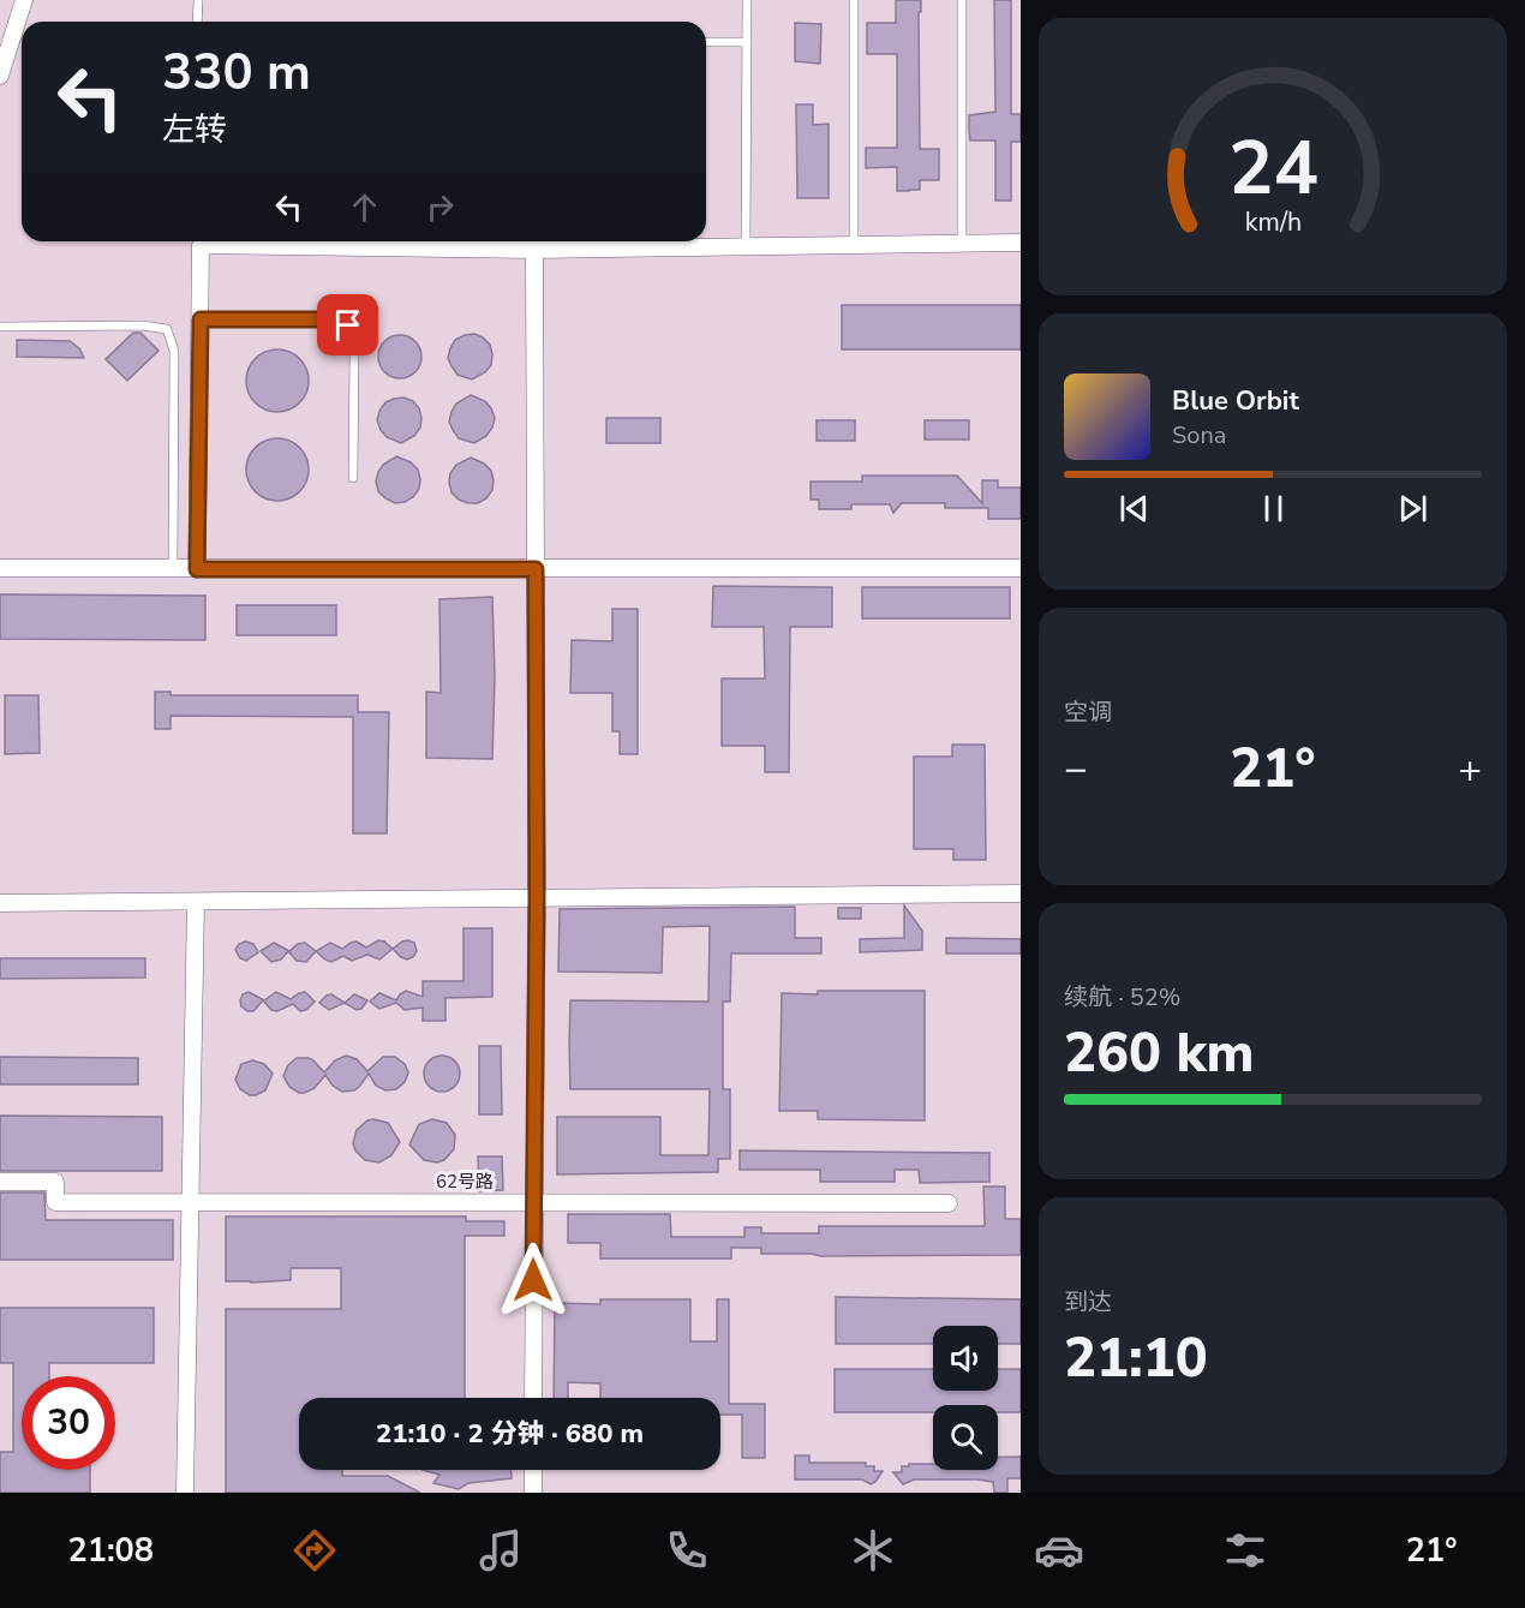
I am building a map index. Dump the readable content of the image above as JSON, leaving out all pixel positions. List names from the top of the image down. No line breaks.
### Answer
{"streets":{"street":["62号路"]},"page":{"turn":["330 m","左转"],"song":["Blue Orbit","Sona"],"tile":["空调",["续航 · 52%","260 km"],["到达","21:10"]],"heat":["−","21°","+"],"limit":"30","trip":"21:10 · 2 分钟 · 680 m","tabs":["21:08","21°"],"gauge":["24","km/h"]}}
